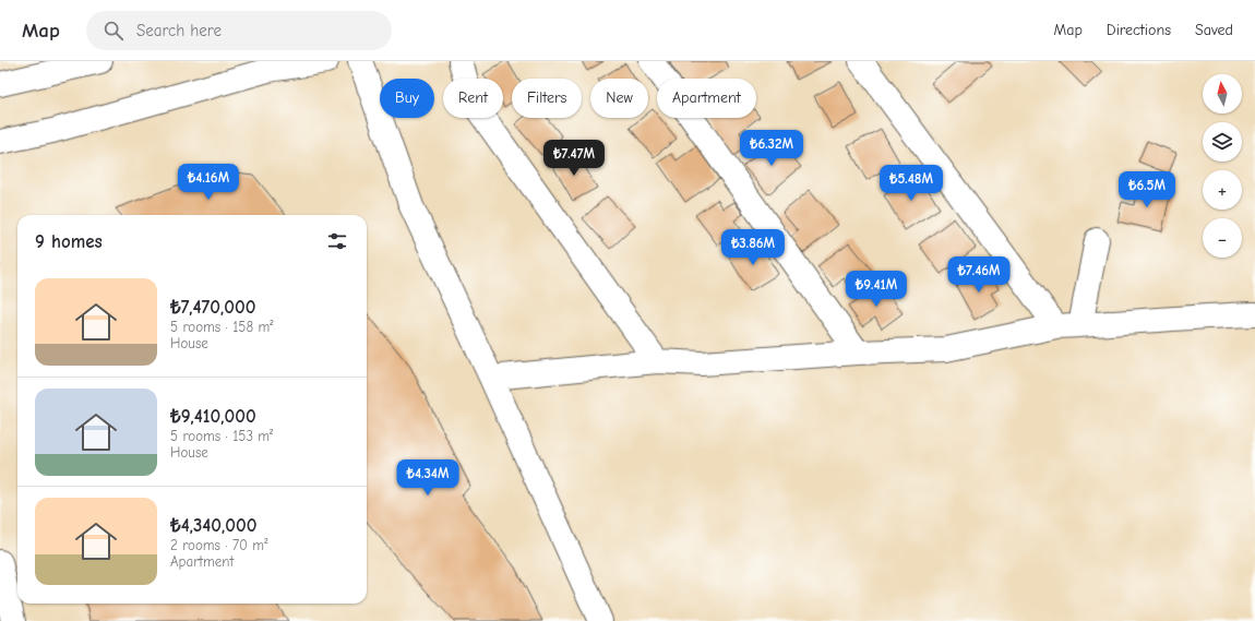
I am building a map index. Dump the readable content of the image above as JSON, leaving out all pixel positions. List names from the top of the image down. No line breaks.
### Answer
{"north":"top","page":{"header":"Map","search":"Search here","nav":["Map","Directions","Saved"],"map_buttons":["+","−"],"chip":["Buy","Rent","Filters","New","Apartment"],"price":["₺6.32M","₺7.47M","₺4.16M","₺5.48M","₺6.5M","₺3.86M","₺7.46M","₺9.41M","₺4.34M"],"heading":"9 homes","list":[{"name":"₺7,470,000","note":"5 rooms · 158 m² · House"},{"name":"₺9,410,000","note":"5 rooms · 153 m² · House"},{"name":"₺4,340,000","note":"2 rooms · 70 m² · Apartment"}]}}
